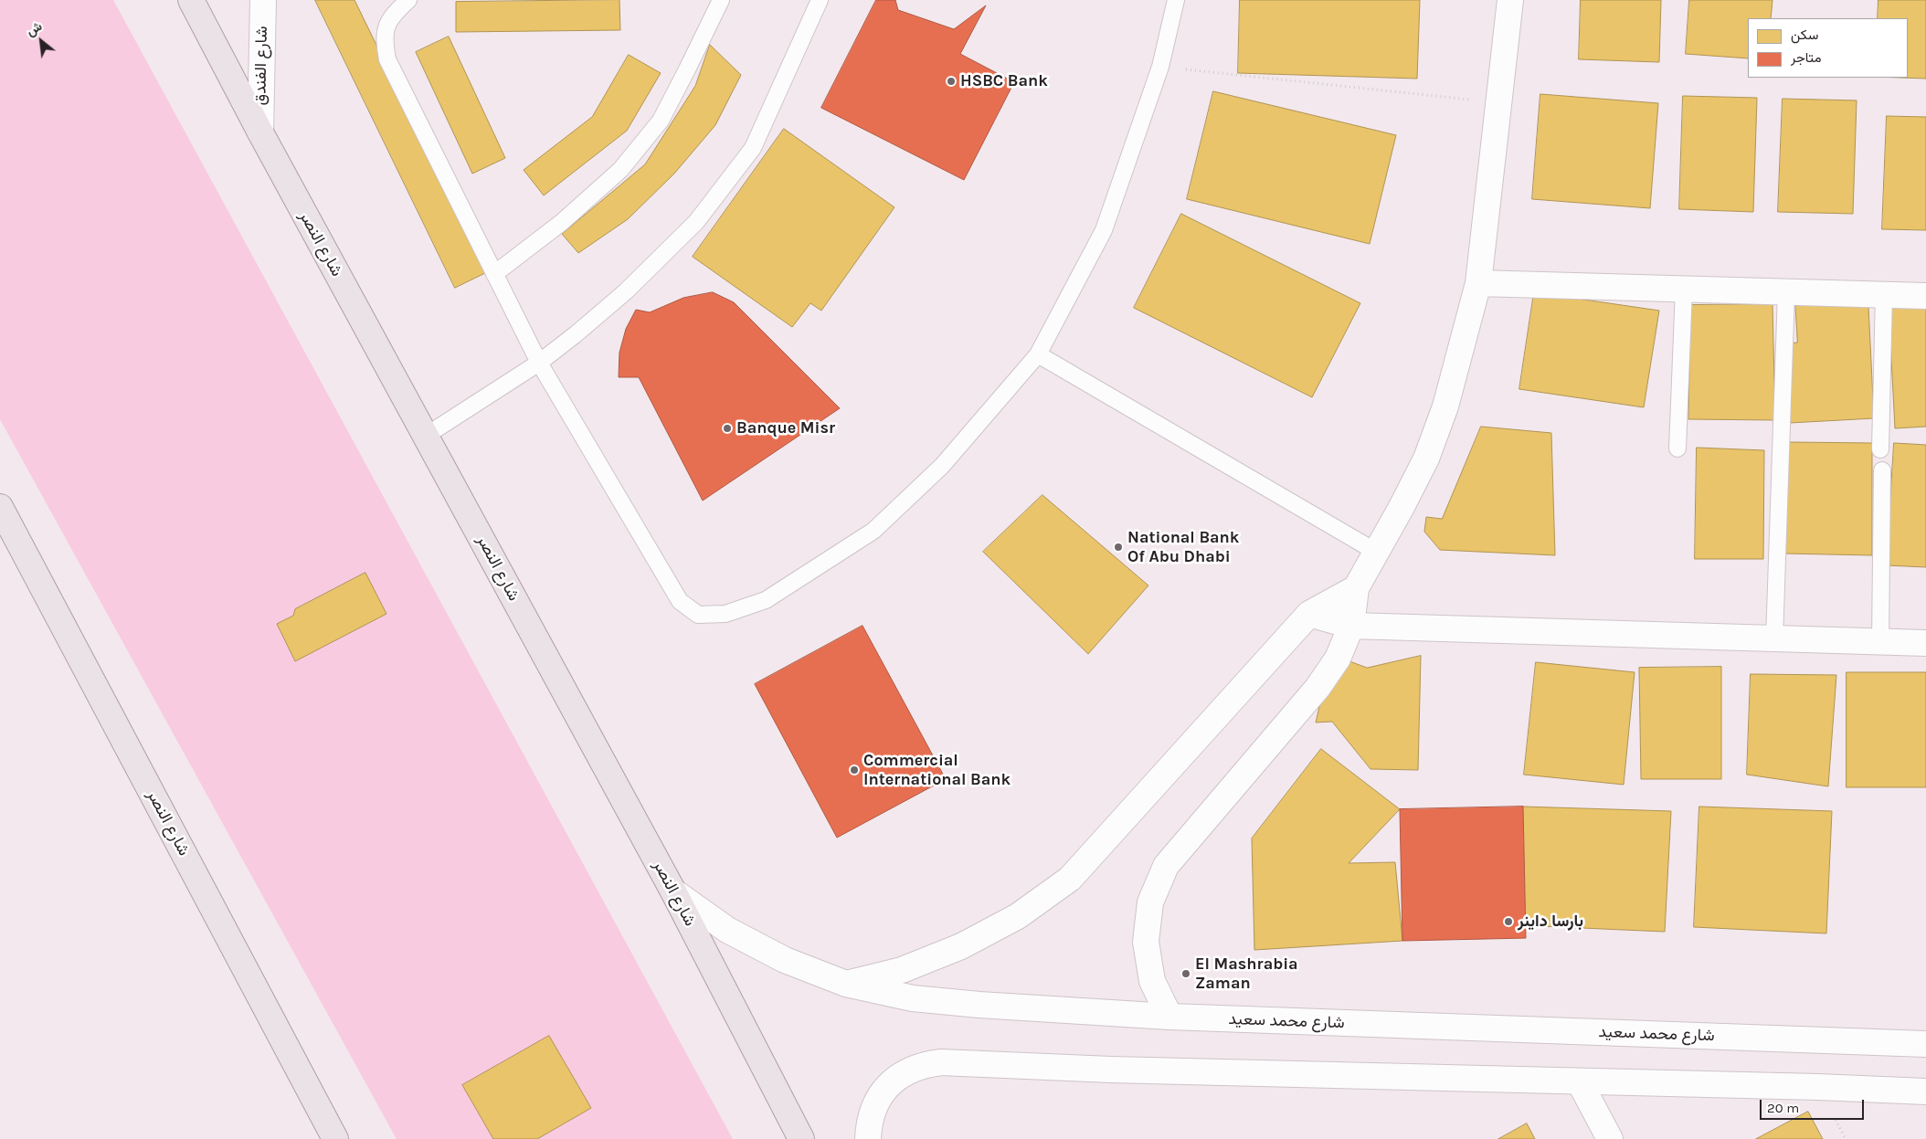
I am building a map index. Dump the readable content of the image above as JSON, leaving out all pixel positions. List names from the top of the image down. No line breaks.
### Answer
{"streets":{"main road":["شارع النصر"],"street":["شارع الفندق","شارع محمد سعيد"]},"crossings":[["شارع الفندق","شارع النصر"],["شارع النصر","شارع محمد سعيد"]],"places":["HSBC Bank","Banque Misr","National Bank Of Abu Dhabi","Commercial International Bank","بارسا داينر","El Mashrabia Zaman"],"legend":["سكن","متاجر"],"scale_bar":"20 m","north":"top left"}
